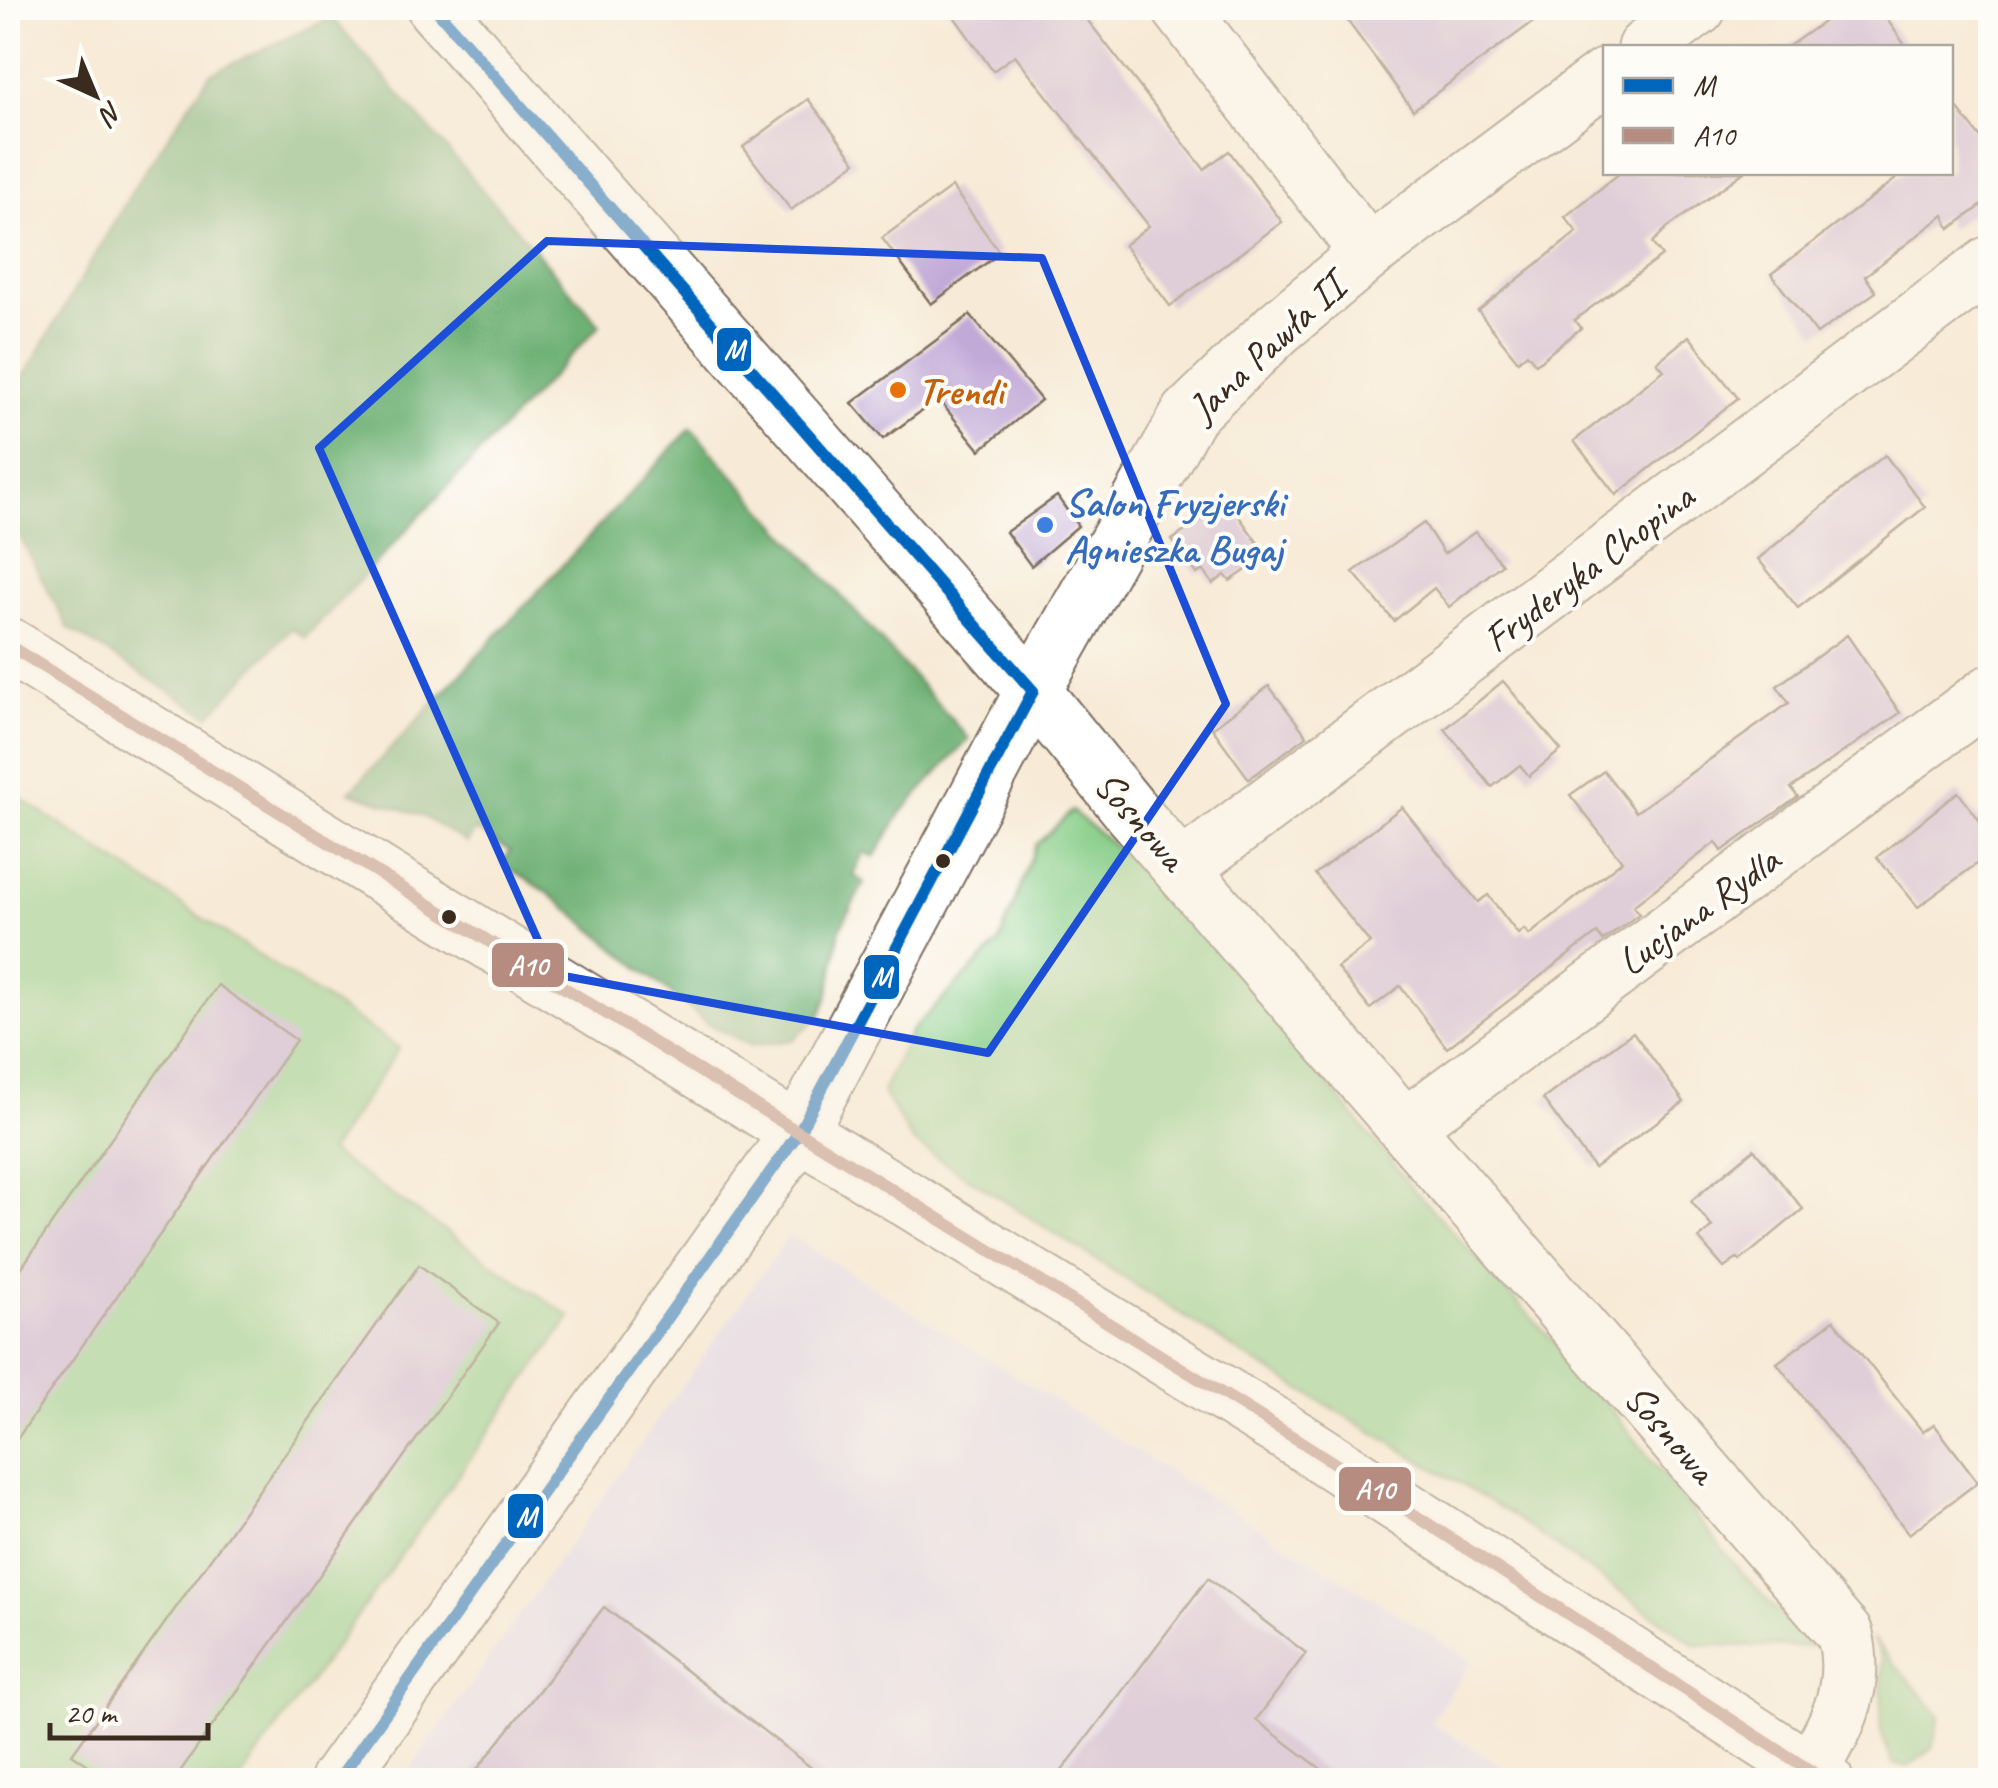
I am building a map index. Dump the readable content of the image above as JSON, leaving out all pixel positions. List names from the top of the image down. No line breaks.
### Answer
{"streets":{"street":["Jana Pawła II","Fryderyka Chopina","Sosnowa","Lucjana Rydla"]},"crossings":[["Jana Pawła II","Sosnowa"],["Fryderyka Chopina","Sosnowa"],["Sosnowa","Lucjana Rydla"]],"places":["Trendi","Salon Fryzjerski Agnieszka Bugaj"],"lines":["transit line M","transit line A10"],"legend":["M","A10"],"scale_bar":"20 m","north":"bottom right"}
